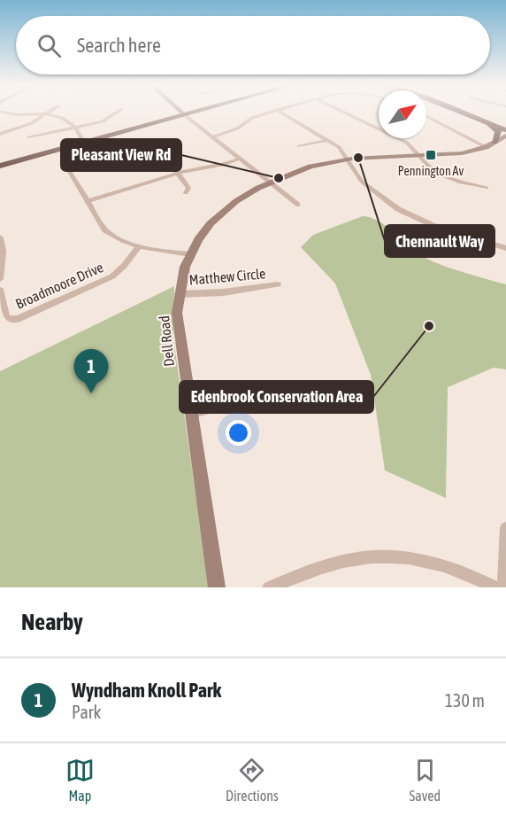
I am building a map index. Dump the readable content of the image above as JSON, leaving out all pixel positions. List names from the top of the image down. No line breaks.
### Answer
{"streets":{"street":["Matthew Circle","Broadmoore Drive","Dell Road"]},"crossings":[["Matthew Circle","Dell Road"]],"places":{"transit":["Pennington Av"],"other":["Chennault Way","Pleasant View Rd","Edenbrook Conservation Area"]},"north":"top right","page":{"search":"Search here","pins":"1","heading":"Nearby","list":[{"mark":"1","name":"Wyndham Knoll Park","note":"Park","value":"130 m"}],"nav":["Map","Directions","Saved"]}}
